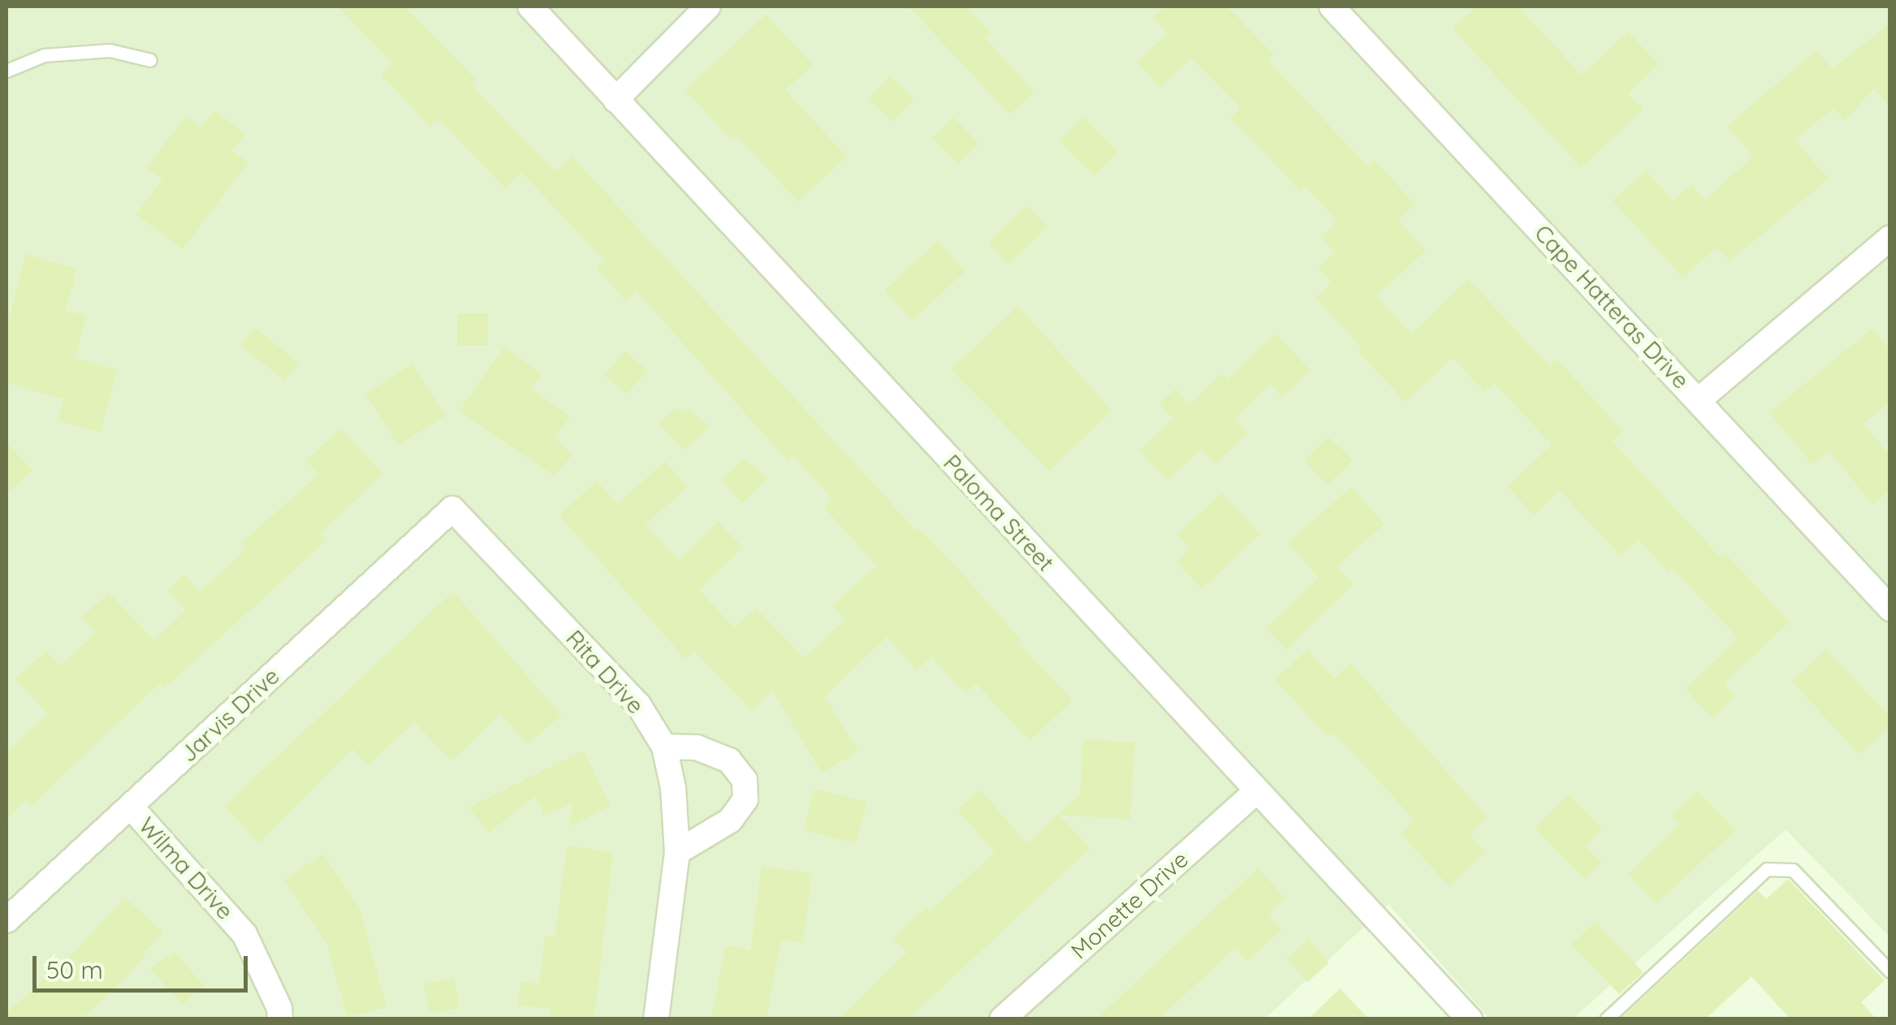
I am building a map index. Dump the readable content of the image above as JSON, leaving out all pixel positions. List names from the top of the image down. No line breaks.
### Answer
{"streets":{"street":["Cape Hatteras Drive","Paloma Street","Rita Drive","Jarvis Drive","Wilma Drive","Monette Drive"]},"crossings":[["Paloma Street","Monette Drive"],["Rita Drive","Jarvis Drive"],["Jarvis Drive","Wilma Drive"]],"scale_bar":"50 m"}
